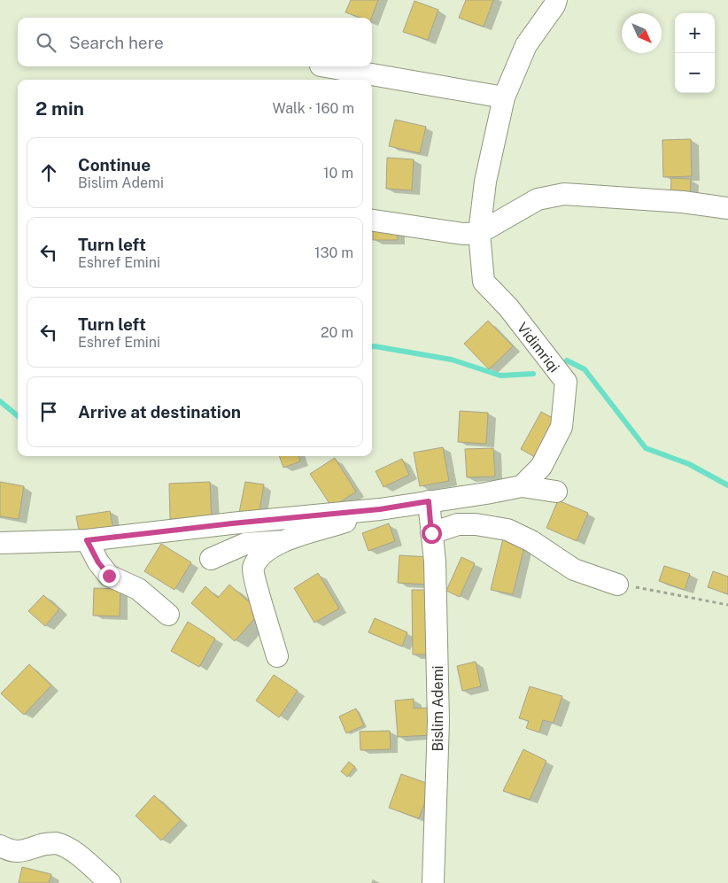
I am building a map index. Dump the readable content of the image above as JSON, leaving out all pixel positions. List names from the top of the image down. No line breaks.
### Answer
{"streets":{"street":["Vidimriqi","Bislim Ademi"]},"north":"bottom right","page":{"map_buttons":["+","−"],"search":"Search here","heading":["2 min","Walk · 160 m"],"list":[["Continue","Bislim Ademi","10 m"],["Turn left","Eshref Emini","130 m"],["Turn left","Eshref Emini","20 m"],"Arrive at destination"]}}
